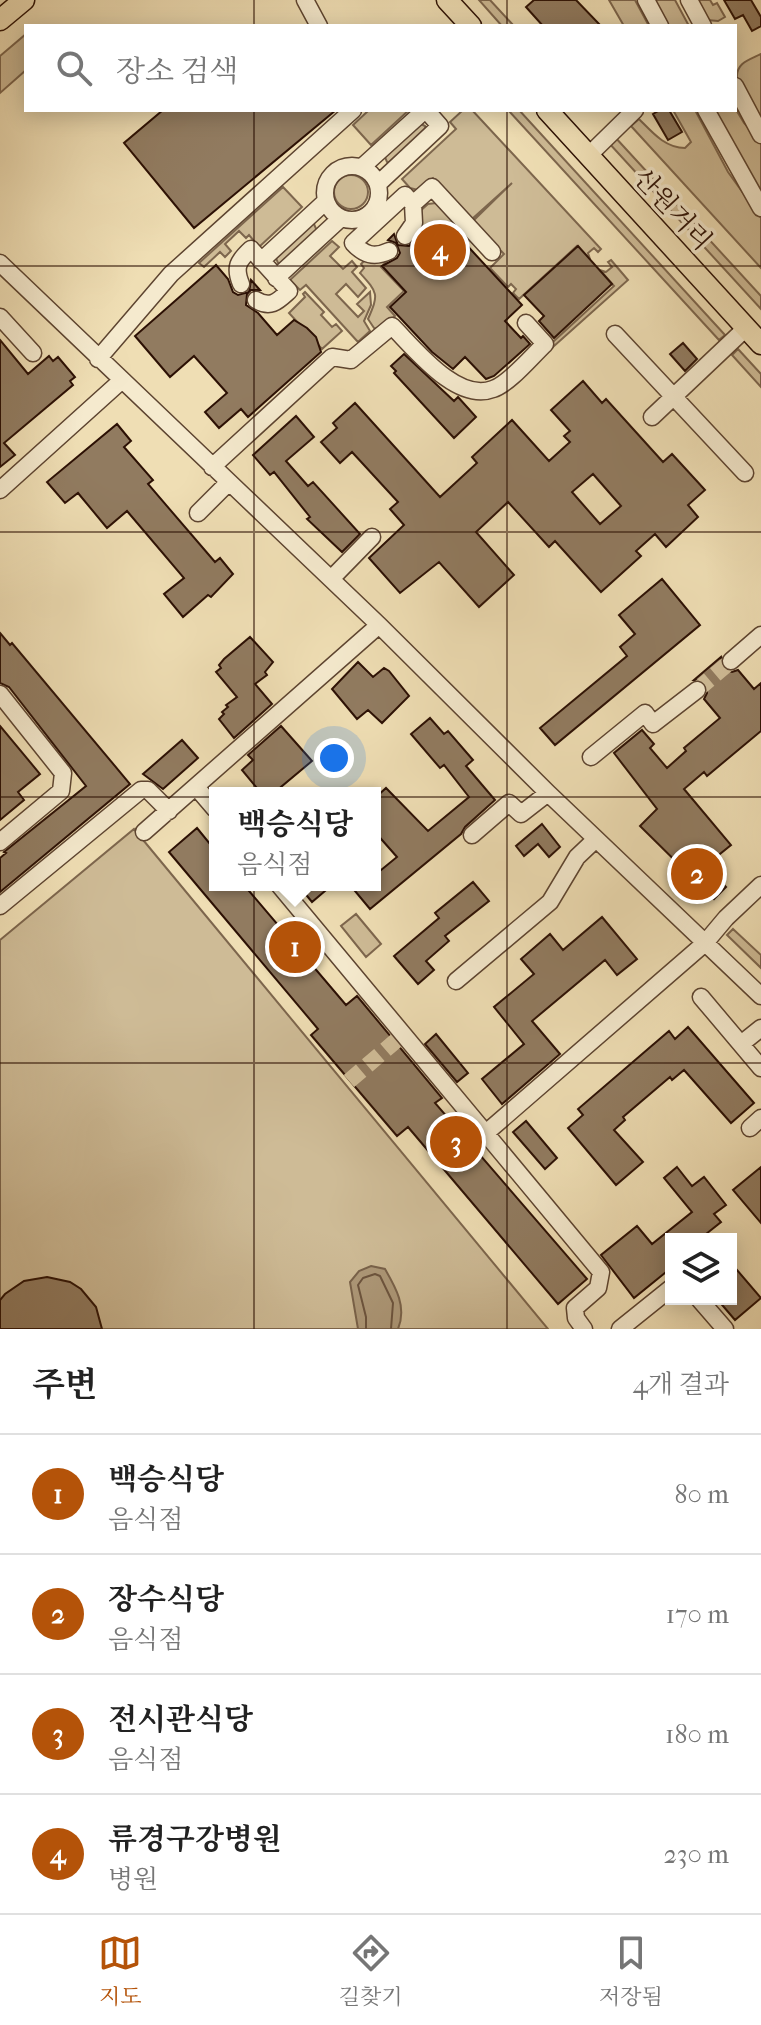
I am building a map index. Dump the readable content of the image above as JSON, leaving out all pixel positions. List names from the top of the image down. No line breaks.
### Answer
{"streets":{"main road":["산원거리"]},"page":{"search":"장소 검색","pins":["4","2","1","3"],"popup":["백승식당","음식점"],"heading":["주변","4개 결과"],"list":[{"mark":"1","name":"백승식당","note":"음식점","value":"80 m"},{"mark":"2","name":"장수식당","note":"음식점","value":"170 m"},{"mark":"3","name":"전시관식당","note":"음식점","value":"180 m"},{"mark":"4","name":"류경구강병원","note":"병원","value":"230 m"}],"nav":["지도","길찾기","저장됨"]}}
